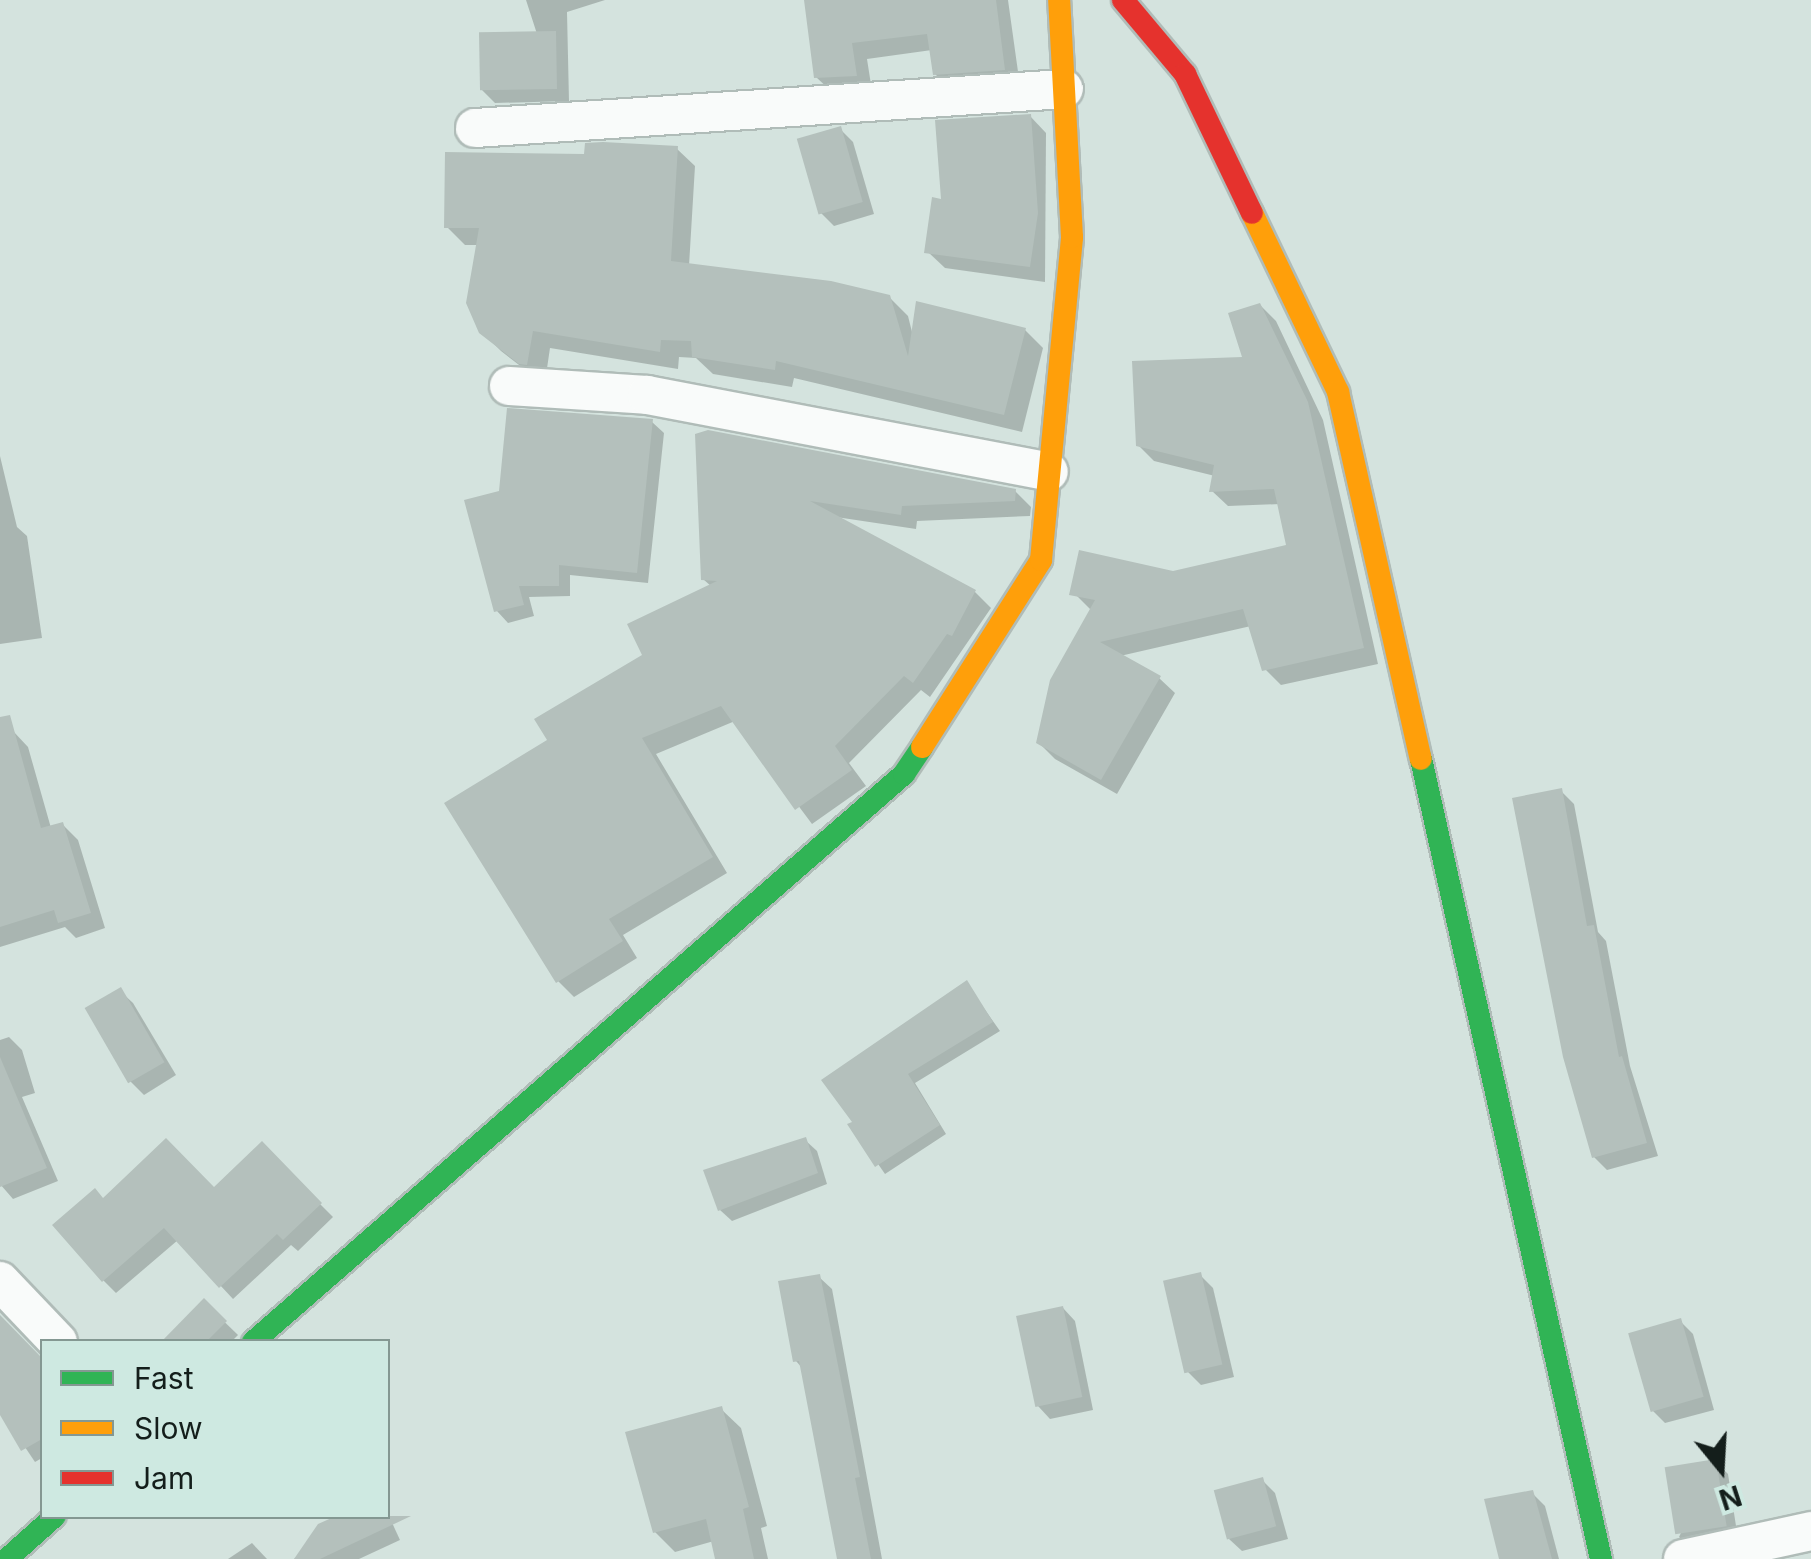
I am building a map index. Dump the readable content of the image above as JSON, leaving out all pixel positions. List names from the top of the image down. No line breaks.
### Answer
{"legend":["Fast","Slow","Jam"],"north":"bottom"}
